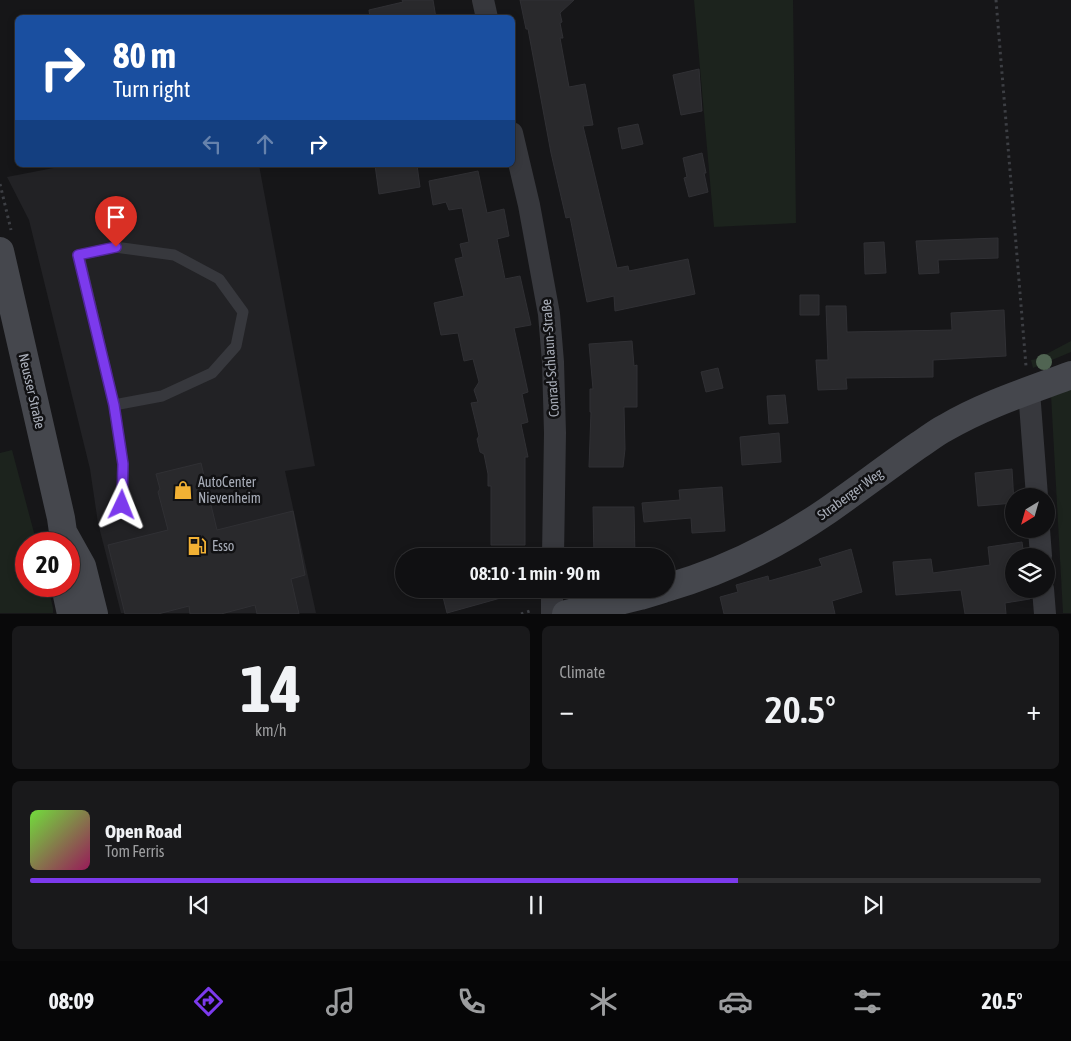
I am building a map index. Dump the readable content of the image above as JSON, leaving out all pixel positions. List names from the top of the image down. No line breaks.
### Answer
{"streets":{"street":["Conrad-Schlaun-Straße","Neusser Straße","Straberger Weg"]},"places":{"shop":["AutoCenter Nievenheim"],"fuel station":["Esso"]},"north":"bottom left","page":{"turn":["80 m","Turn right"],"limit":"20","trip":"08:10 · 1 min · 90 m","tile":[["14","km/h"],"Climate"],"heat":["−","20.5°","+"],"song":["Open Road","Tom Ferris"],"tabs":["08:09","20.5°"]}}
